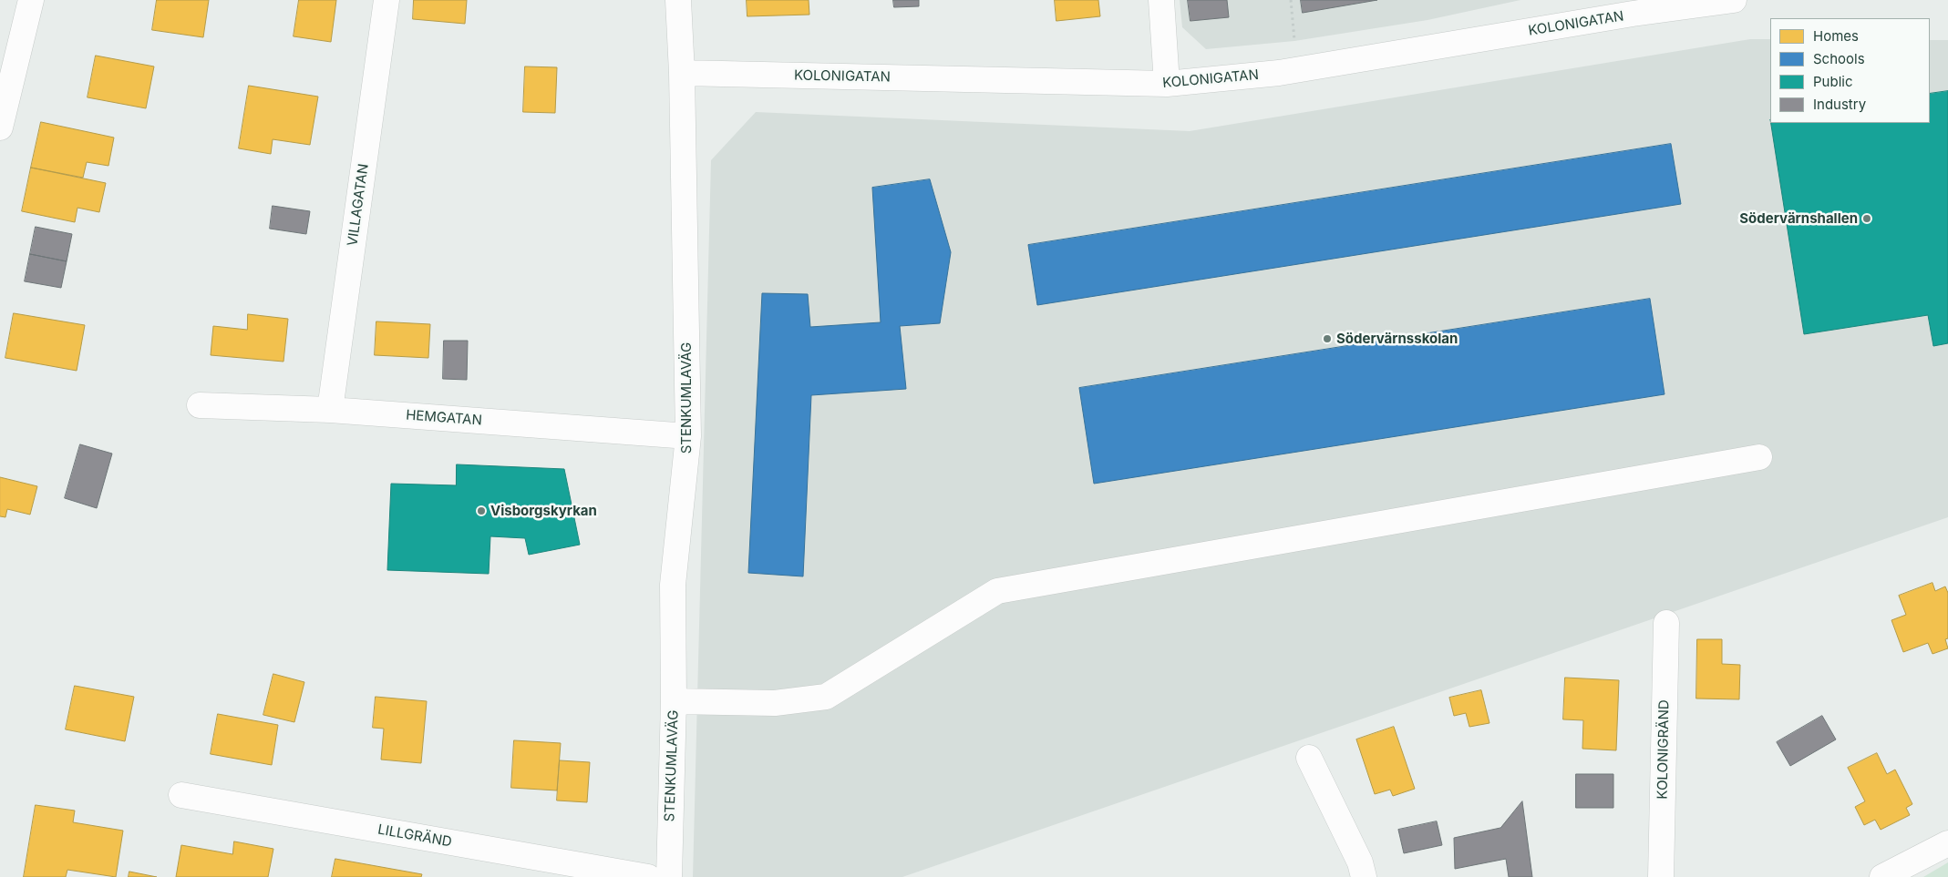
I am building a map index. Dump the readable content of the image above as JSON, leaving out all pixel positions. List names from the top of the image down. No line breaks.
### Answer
{"streets":{"street":["KOLONIGATAN","VILLAGATAN","STENKUMLAVÄG","HEMGATAN","KOLONIGRÄND","LILLGRÄND"]},"crossings":[["KOLONIGATAN","STENKUMLAVÄG"],["VILLAGATAN","HEMGATAN"],["STENKUMLAVÄG","HEMGATAN"]],"places":["Södervärnshallen","Södervärnsskolan","Visborgskyrkan"],"legend":["Homes","Schools","Public","Industry"]}
